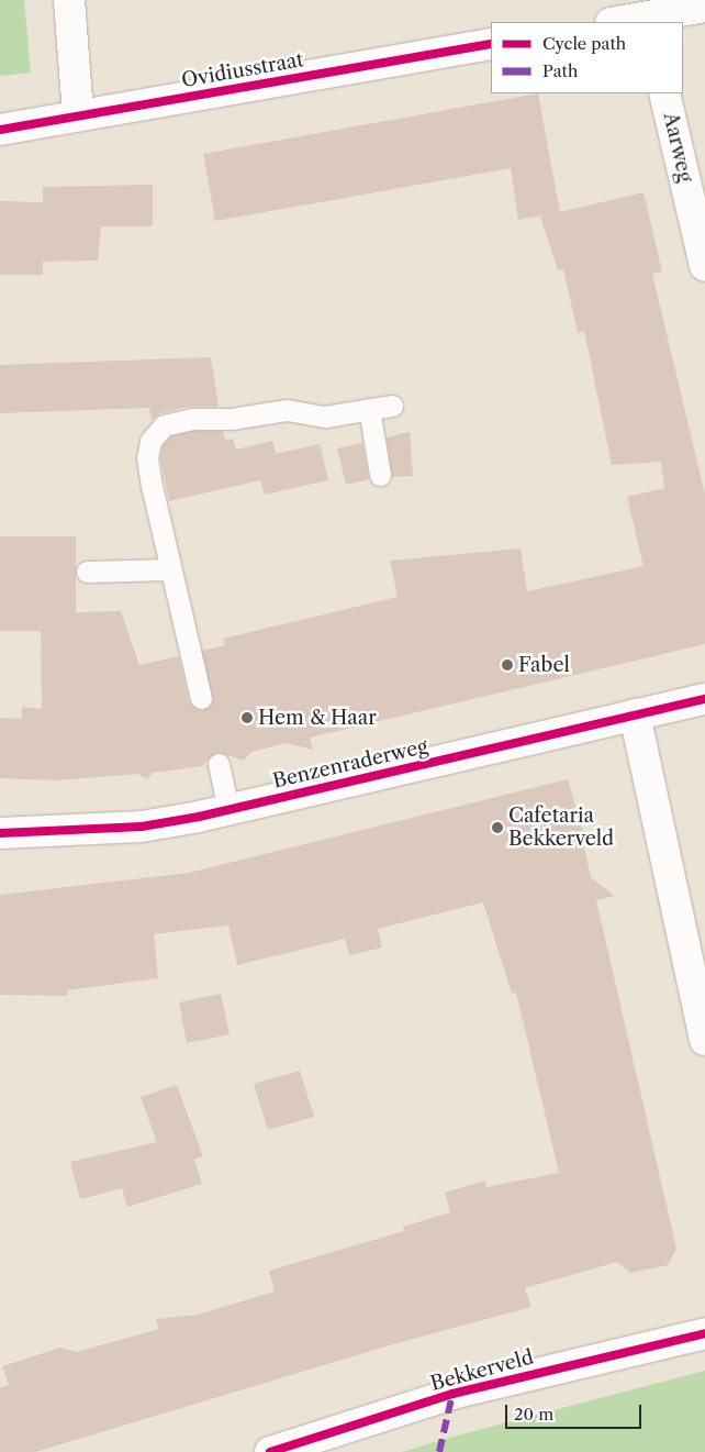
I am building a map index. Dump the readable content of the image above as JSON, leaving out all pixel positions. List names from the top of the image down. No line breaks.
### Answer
{"streets":{"street":["Ovidiusstraat","Aarweg","Benzenraderweg","Bekkerveld"]},"places":["Fabel","Hem & Haar","Cafetaria Bekkerveld"],"legend":["Cycle path","Path"],"scale_bar":"20 m"}
